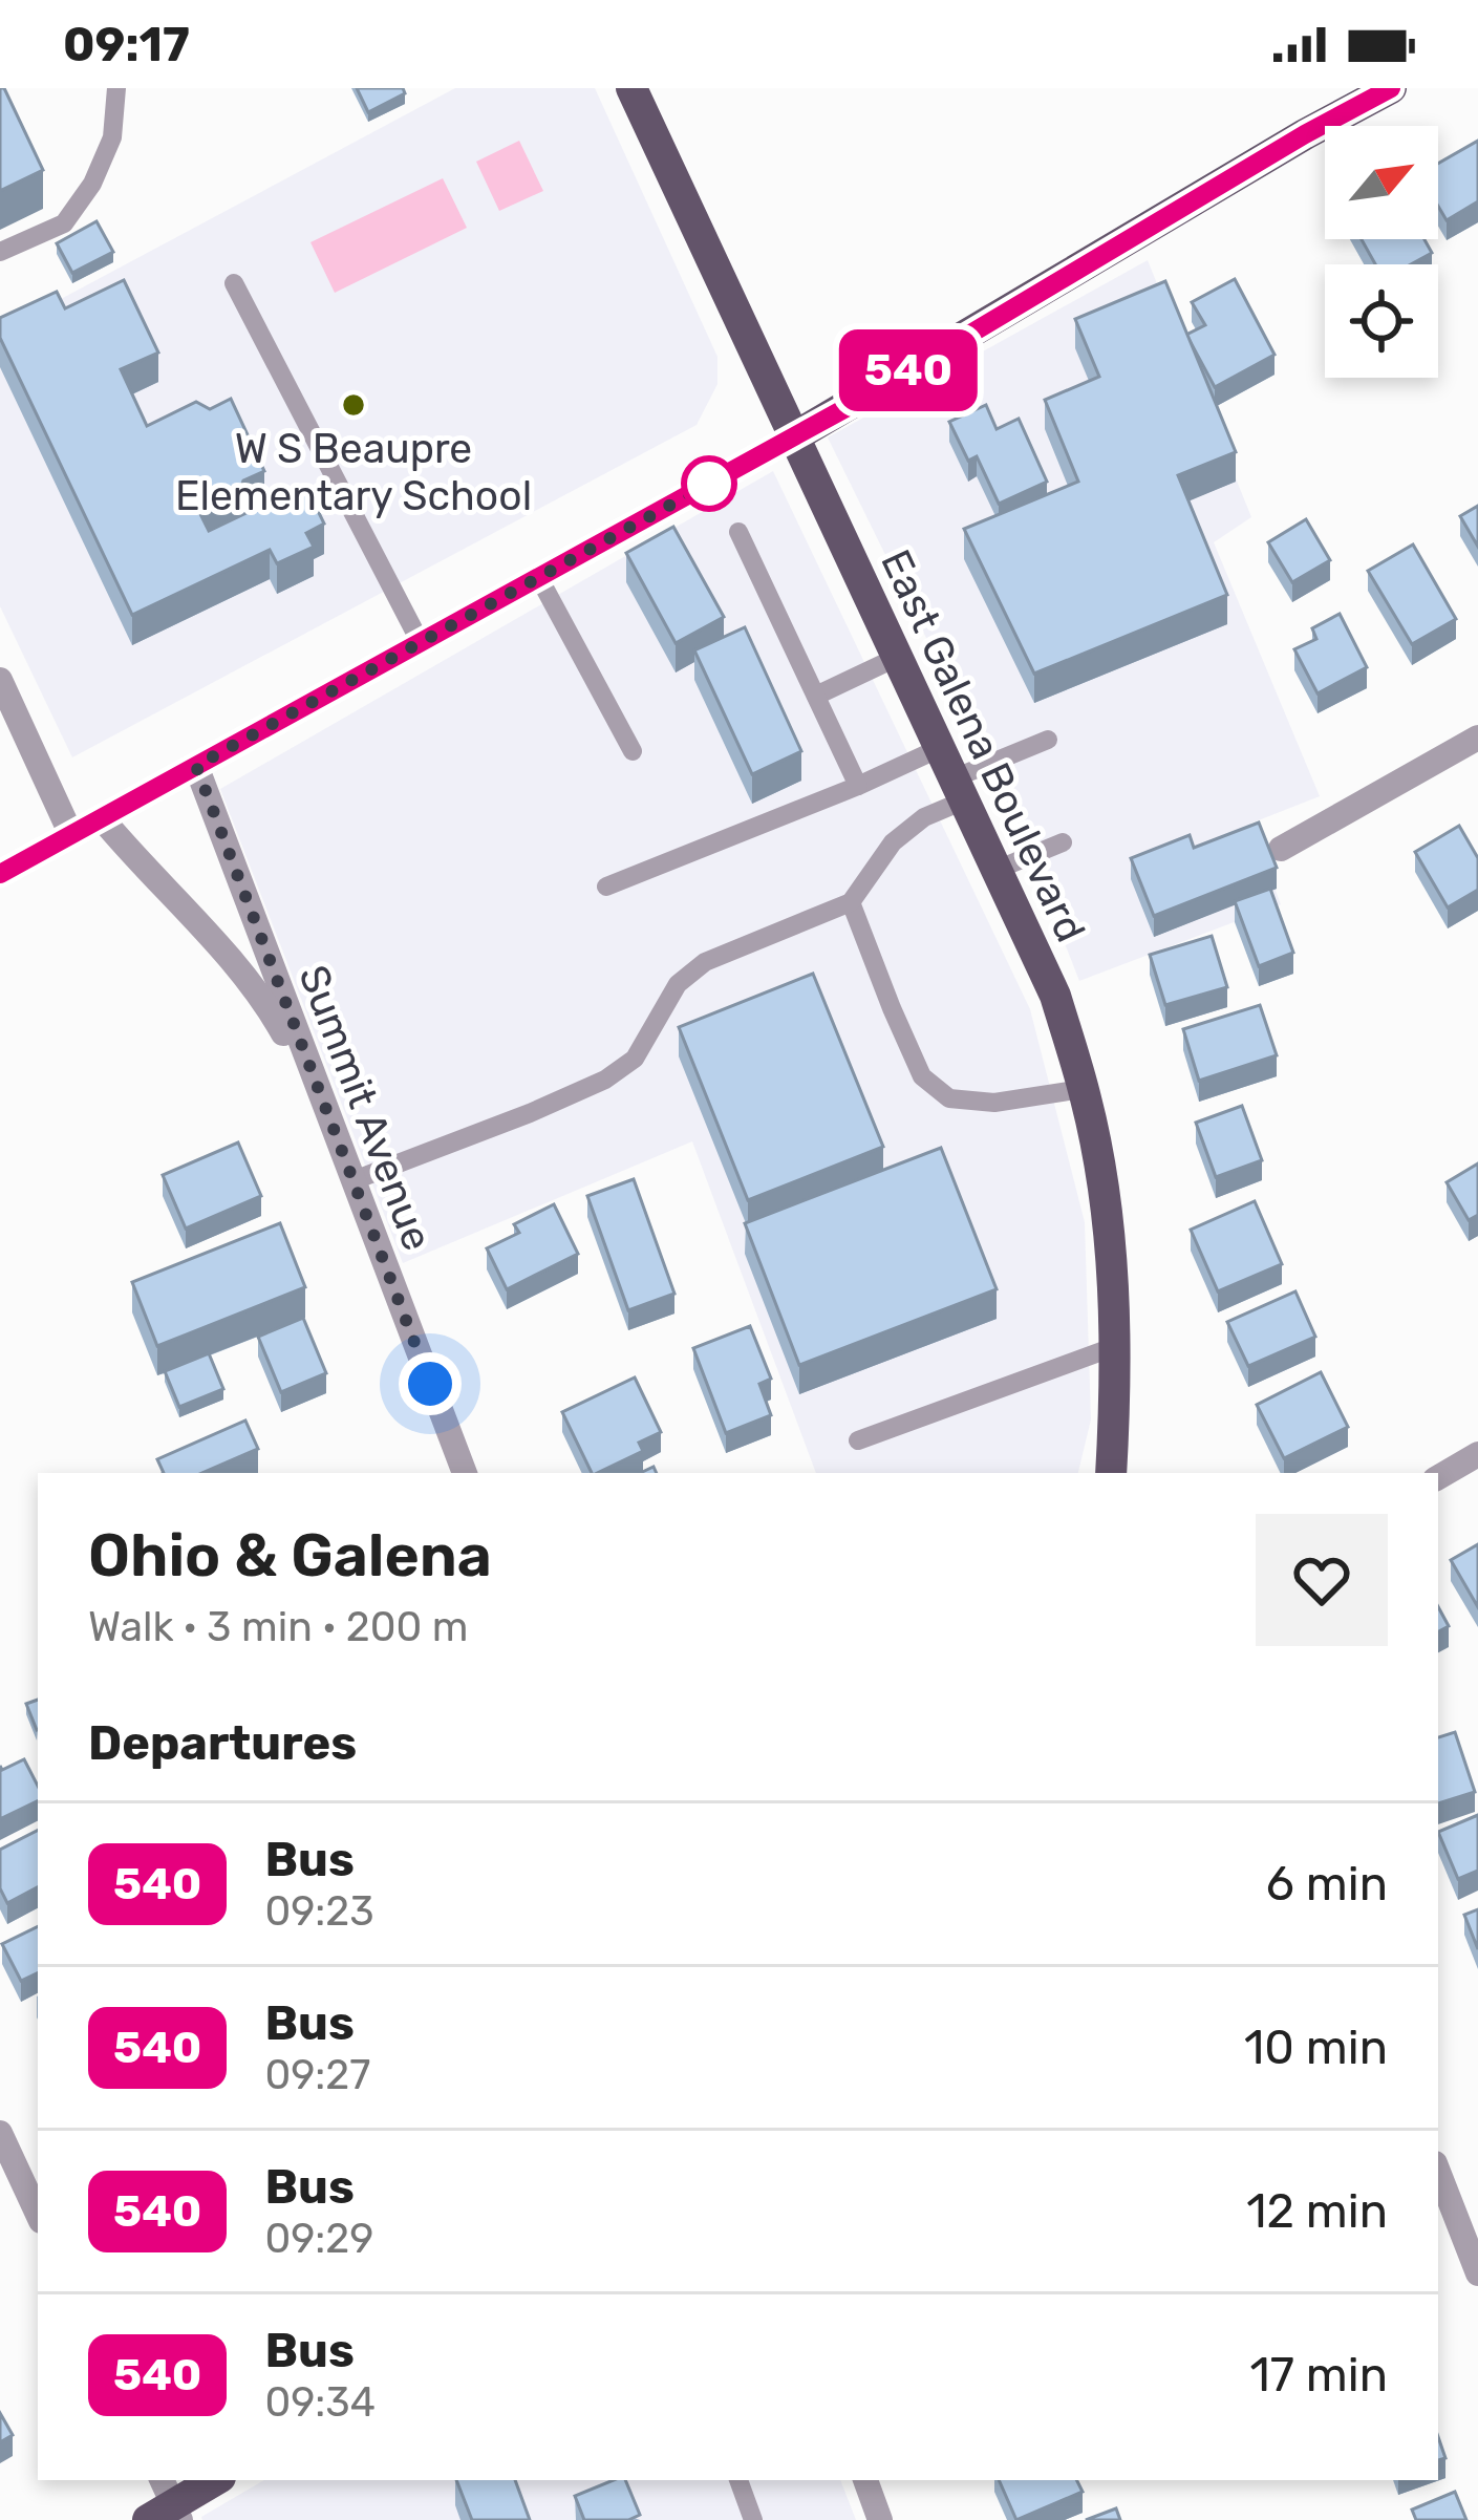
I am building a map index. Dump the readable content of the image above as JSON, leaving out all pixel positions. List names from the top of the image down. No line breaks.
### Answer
{"streets":{"main road":["East Galena Boulevard"],"street":["Summit Avenue"]},"places":["W S Beaupre Elementary School"],"lines":["bus line 540"],"north":"top right","page":{"status":"09:17","on_map":"540","heading":[["Ohio & Galena","Walk · 3 min · 200 m"],"Departures"],"list":[{"mark":"540","name":"Bus","note":"09:23","value":"6 min"},{"mark":"540","name":"Bus","note":"09:27","value":"10 min"},{"mark":"540","name":"Bus","note":"09:29","value":"12 min"},{"mark":"540","name":"Bus","note":"09:34","value":"17 min"}]}}
